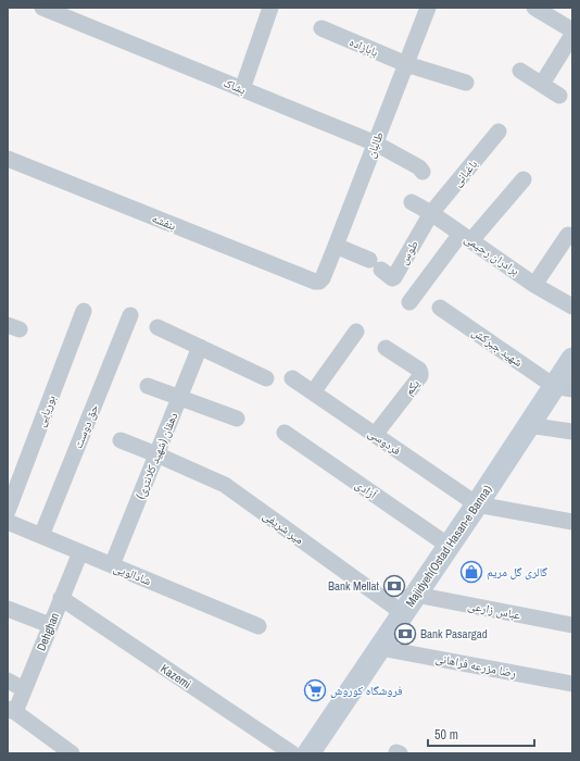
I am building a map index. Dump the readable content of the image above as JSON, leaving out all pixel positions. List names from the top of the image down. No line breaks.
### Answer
{"streets":{"main road":["Majidyeh(Ostad Hasan-e Banna)"],"street":["بابازاده","بشاک","طالبان","باغبانی","بنفشه","طوس","برادران رحیمی","شهید جبرکش","یکم","بوریایی","حق دوست","فردوسی","دهقان (شهید کلانتری)","آزادی","میر شریفی","شادالویی","عباس زارعی","Dehghan","رضا مزرعه فراهانی","Kazemi"]},"crossings":[["بابازاده","طالبان"],["بشاک","طالبان"],["طالبان","بنفشه"],["طالبان","طوس"],["باغبانی","طوس"],["باغبانی","برادران رحیمی"],["طوس","برادران رحیمی"],["شهید جبرکش","Majidyeh(Ostad Hasan-e Banna)"],["یکم","فردوسی"],["حق دوست","شادالویی"],["فردوسی","Majidyeh(Ostad Hasan-e Banna)"],["دهقان (شهید کلانتری)","میر شریفی"],["دهقان (شهید کلانتری)","شادالویی"],["آزادی","Majidyeh(Ostad Hasan-e Banna)"],["میر شریفی","Majidyeh(Ostad Hasan-e Banna)"],["Majidyeh(Ostad Hasan-e Banna)","عباس زارعی"],["Majidyeh(Ostad Hasan-e Banna)","رضا مزرعه فراهانی"],["شادالویی","Dehghan"],["Dehghan","Kazemi"]],"places":{"shop":["گالری گل مریم"],"bank":["Bank Mellat","Bank Pasargad"],"supermarket":["فروشگاه کوروش"]},"scale_bar":"50 m"}
